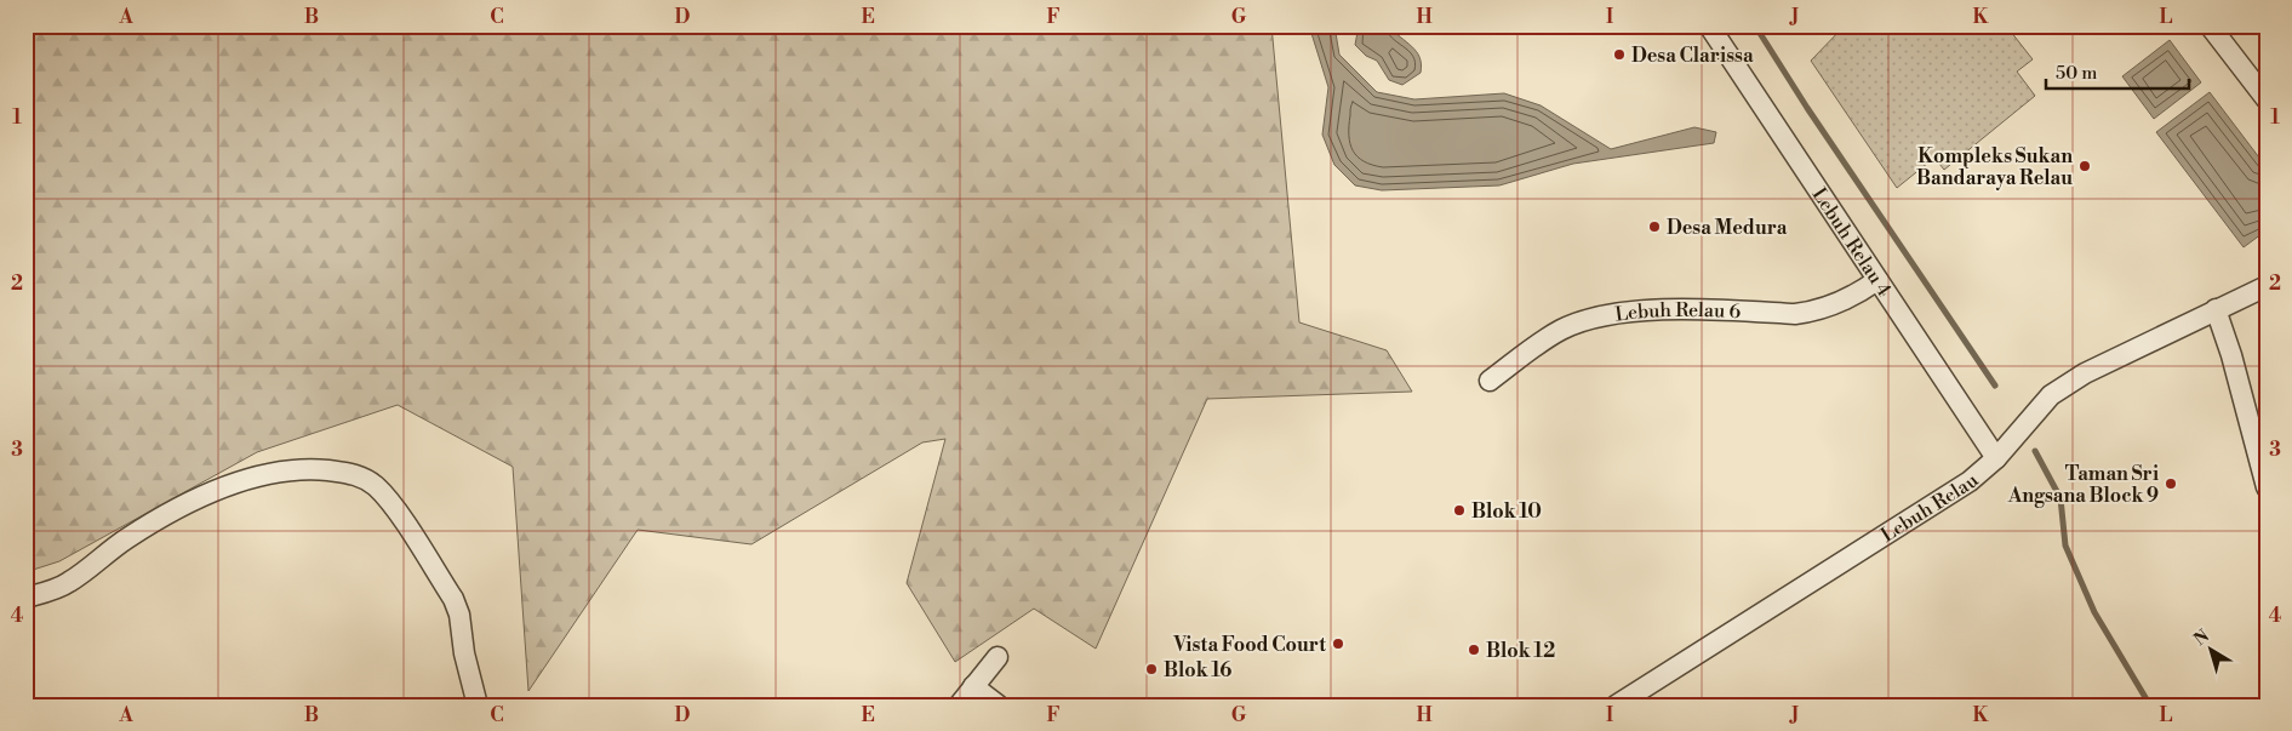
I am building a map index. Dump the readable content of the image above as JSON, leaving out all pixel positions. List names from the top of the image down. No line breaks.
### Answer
{"streets":{"street":["Lebuh Relau 4","Lebuh Relau 6","Lebuh Relau"]},"crossings":[["Lebuh Relau 4","Lebuh Relau 6"],["Lebuh Relau 4","Lebuh Relau"]],"places":["Desa Clarissa","Kompleks Sukan Bandaraya Relau","Desa Medura","Taman Sri Angsana Block 9","Blok 10","Vista Food Court","Blok 12","Blok 16"],"scale_bar":"50 m","north":"top left","grid":{"columns":["A","B","C","D","E","F","G","H","I","J","K","L"],"rows":["1","2","3","4"]}}
